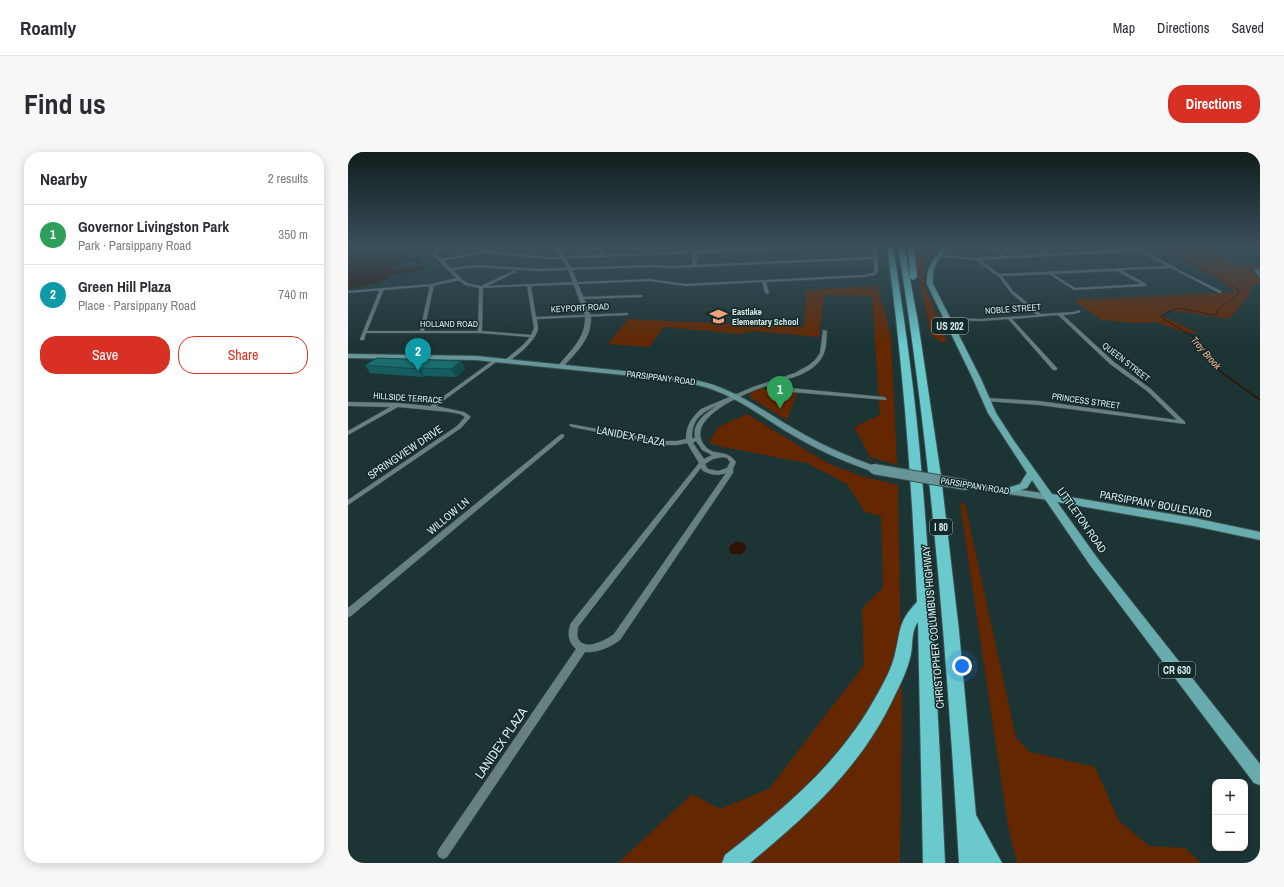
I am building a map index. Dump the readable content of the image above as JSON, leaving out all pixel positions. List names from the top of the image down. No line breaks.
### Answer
{"streets":{"highway":["I 80","CHRISTOPHER COLUMBUS HIGHWAY"],"main road":["US 202","PARSIPPANY ROAD","PARSIPPANY BOULEVARD","LITTLETON ROAD","CR 630"],"street":["KEYPORT ROAD","NOBLE STREET","HOLLAND ROAD","QUEEN STREET","HILLSIDE TERRACE","PRINCESS STREET","LANIDEX PLAZA","SPRINGVIEW DRIVE","WILLOW LN"]},"crossings":[["NOBLE STREET","QUEEN STREET"],["NOBLE STREET","LITTLETON ROAD"],["QUEEN STREET","PRINCESS STREET"],["PARSIPPANY ROAD","PARSIPPANY BOULEVARD"],["PARSIPPANY ROAD","LITTLETON ROAD"],["HILLSIDE TERRACE","SPRINGVIEW DRIVE"],["PRINCESS STREET","LITTLETON ROAD"],["PARSIPPANY BOULEVARD","LITTLETON ROAD"]],"water":["Troy Brook"],"places":{"school or university":["Eastlake Elementary School"]},"page":{"header":"Roamly","nav":["Map","Directions","Saved"],"title":"Find us","buttons":["Directions",["Save","Share"]],"heading":["Nearby","2 results"],"list":[{"mark":"1","name":"Governor Livingston Park","note":"Park · Parsippany Road","value":"350 m"},{"mark":"2","name":"Green Hill Plaza","note":"Place · Parsippany Road","value":"740 m"}],"pins":["2","1"],"map_buttons":["+","−"]}}
